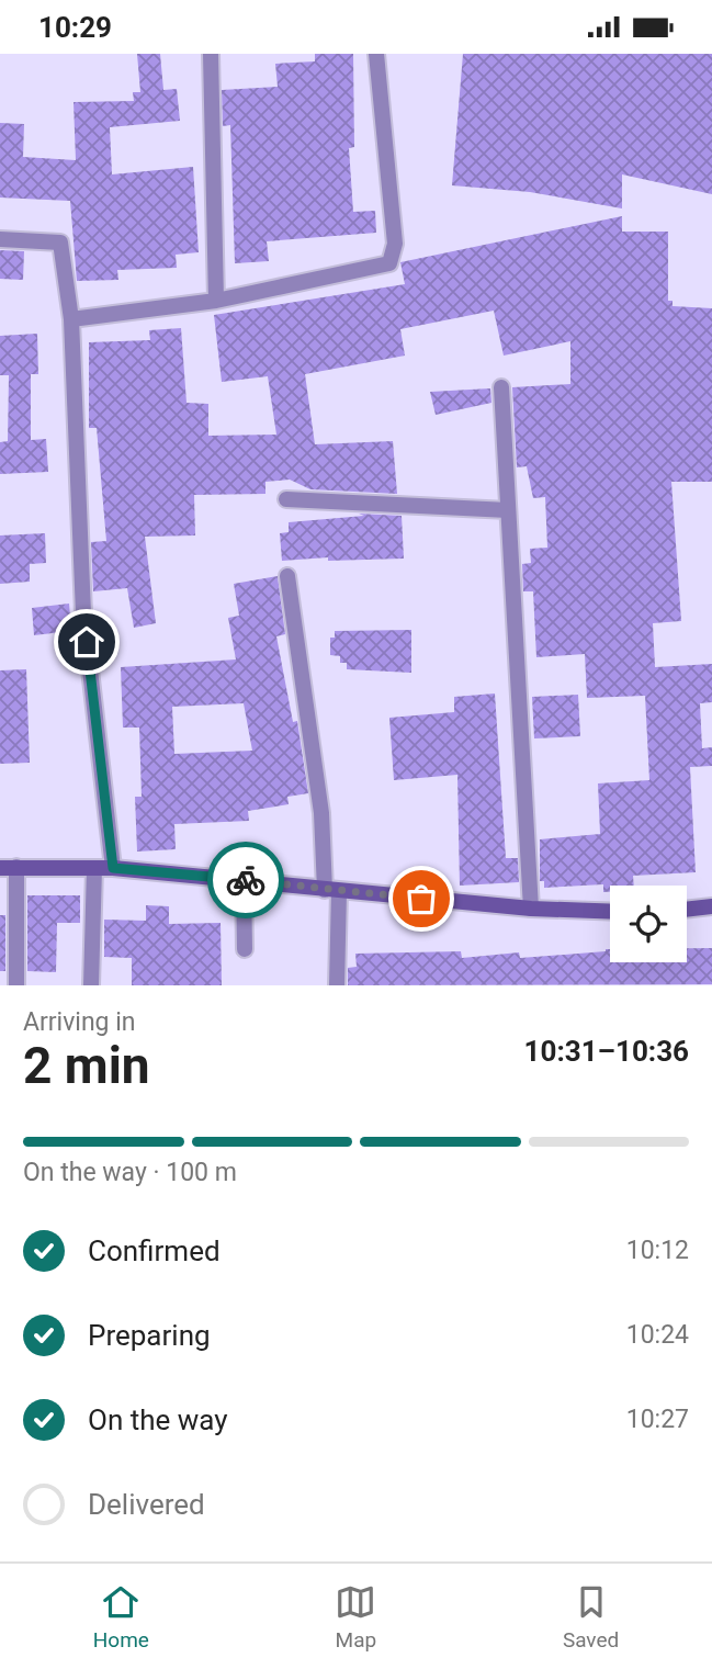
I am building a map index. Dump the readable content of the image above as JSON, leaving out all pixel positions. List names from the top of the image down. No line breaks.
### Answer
{"page":{"status":"10:29","heading":["2 min","Arriving in","10:31–10:36"],"bar":"On the way · 100 m","list":[["Confirmed","10:12"],["Preparing","10:24"],["On the way","10:27"],"Delivered"],"tabs":["Home","Map","Saved"]}}
